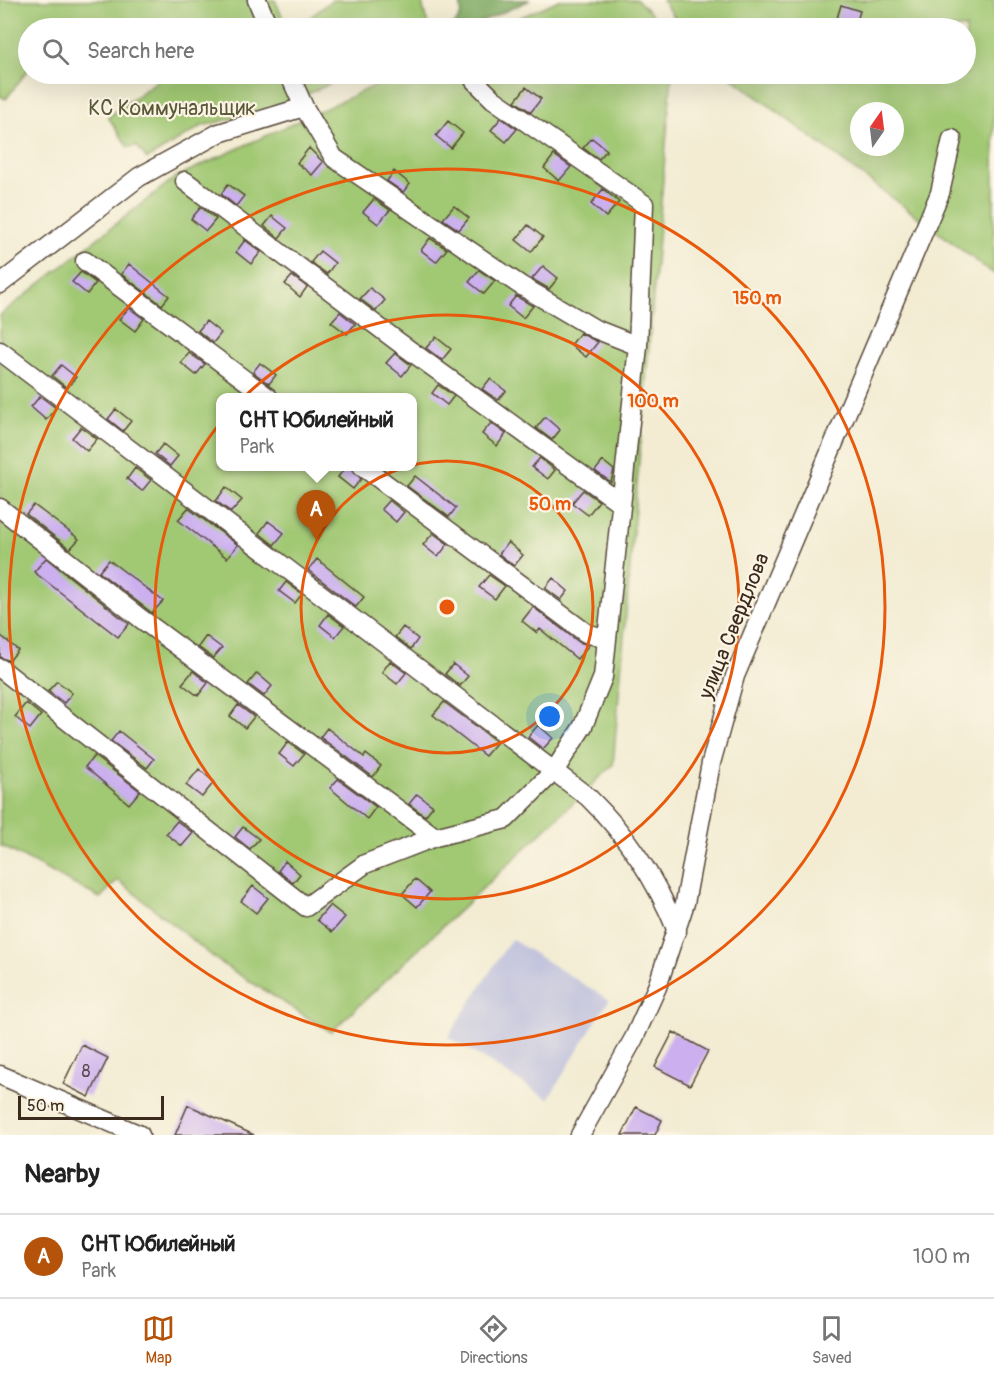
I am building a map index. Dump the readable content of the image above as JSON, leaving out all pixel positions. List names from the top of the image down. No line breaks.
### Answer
{"streets":{"street":["улица Свердлова"]},"parks":["КС Коммунальщик"],"house_numbers":["8"],"scale_bar":"50 m","north":"top","page":{"search":"Search here","popup":["СНТ Юбилейный","Park"],"pins":"A","scale":"50 m","heading":"Nearby","list":[{"mark":"A","name":"СНТ Юбилейный","note":"Park","value":"100 m"}],"nav":["Map","Directions","Saved"]},"rings":["150 m","100 m","50 m"]}
